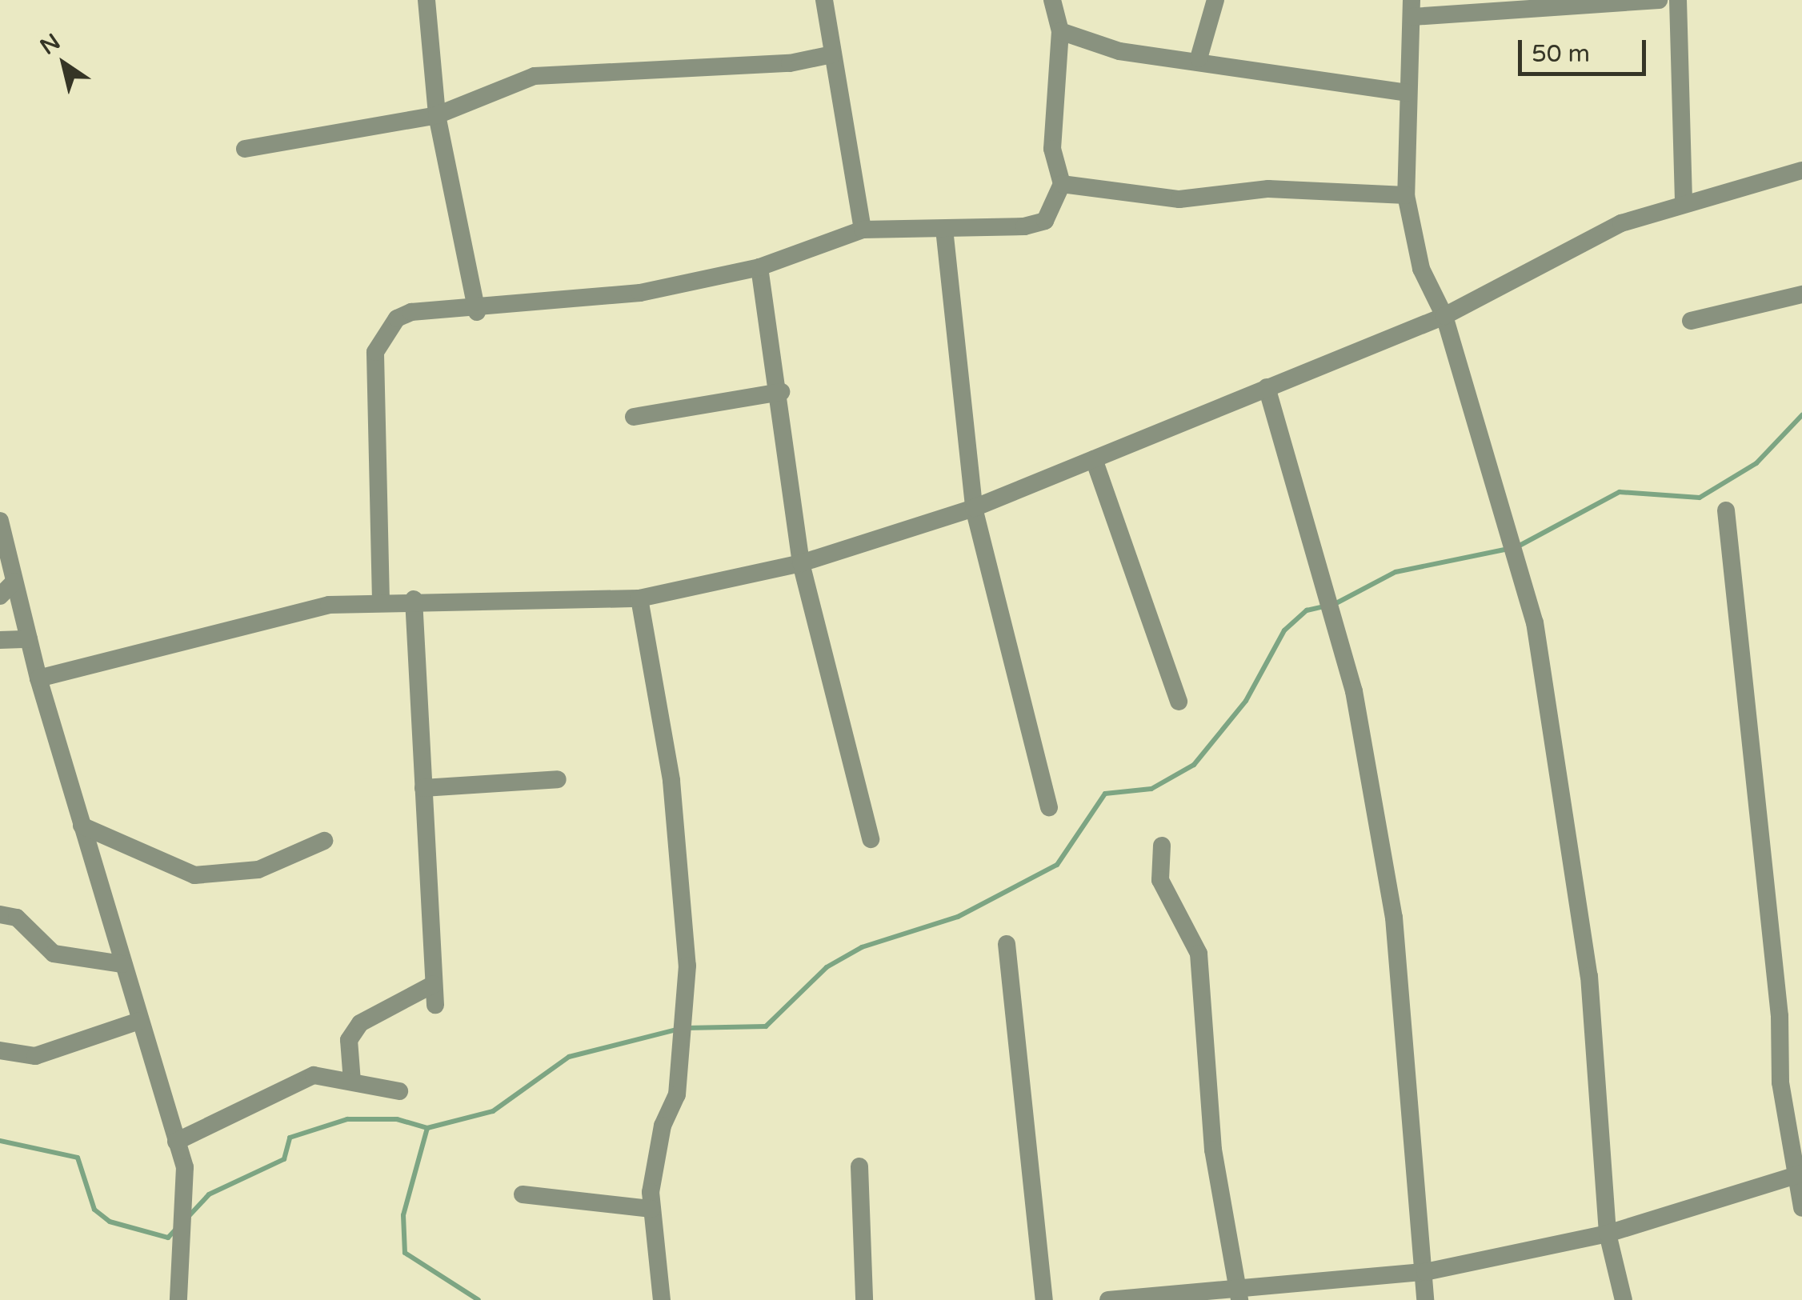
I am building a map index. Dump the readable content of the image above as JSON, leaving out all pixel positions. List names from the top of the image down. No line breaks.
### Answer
{"scale_bar":"50 m","north":"top left"}
